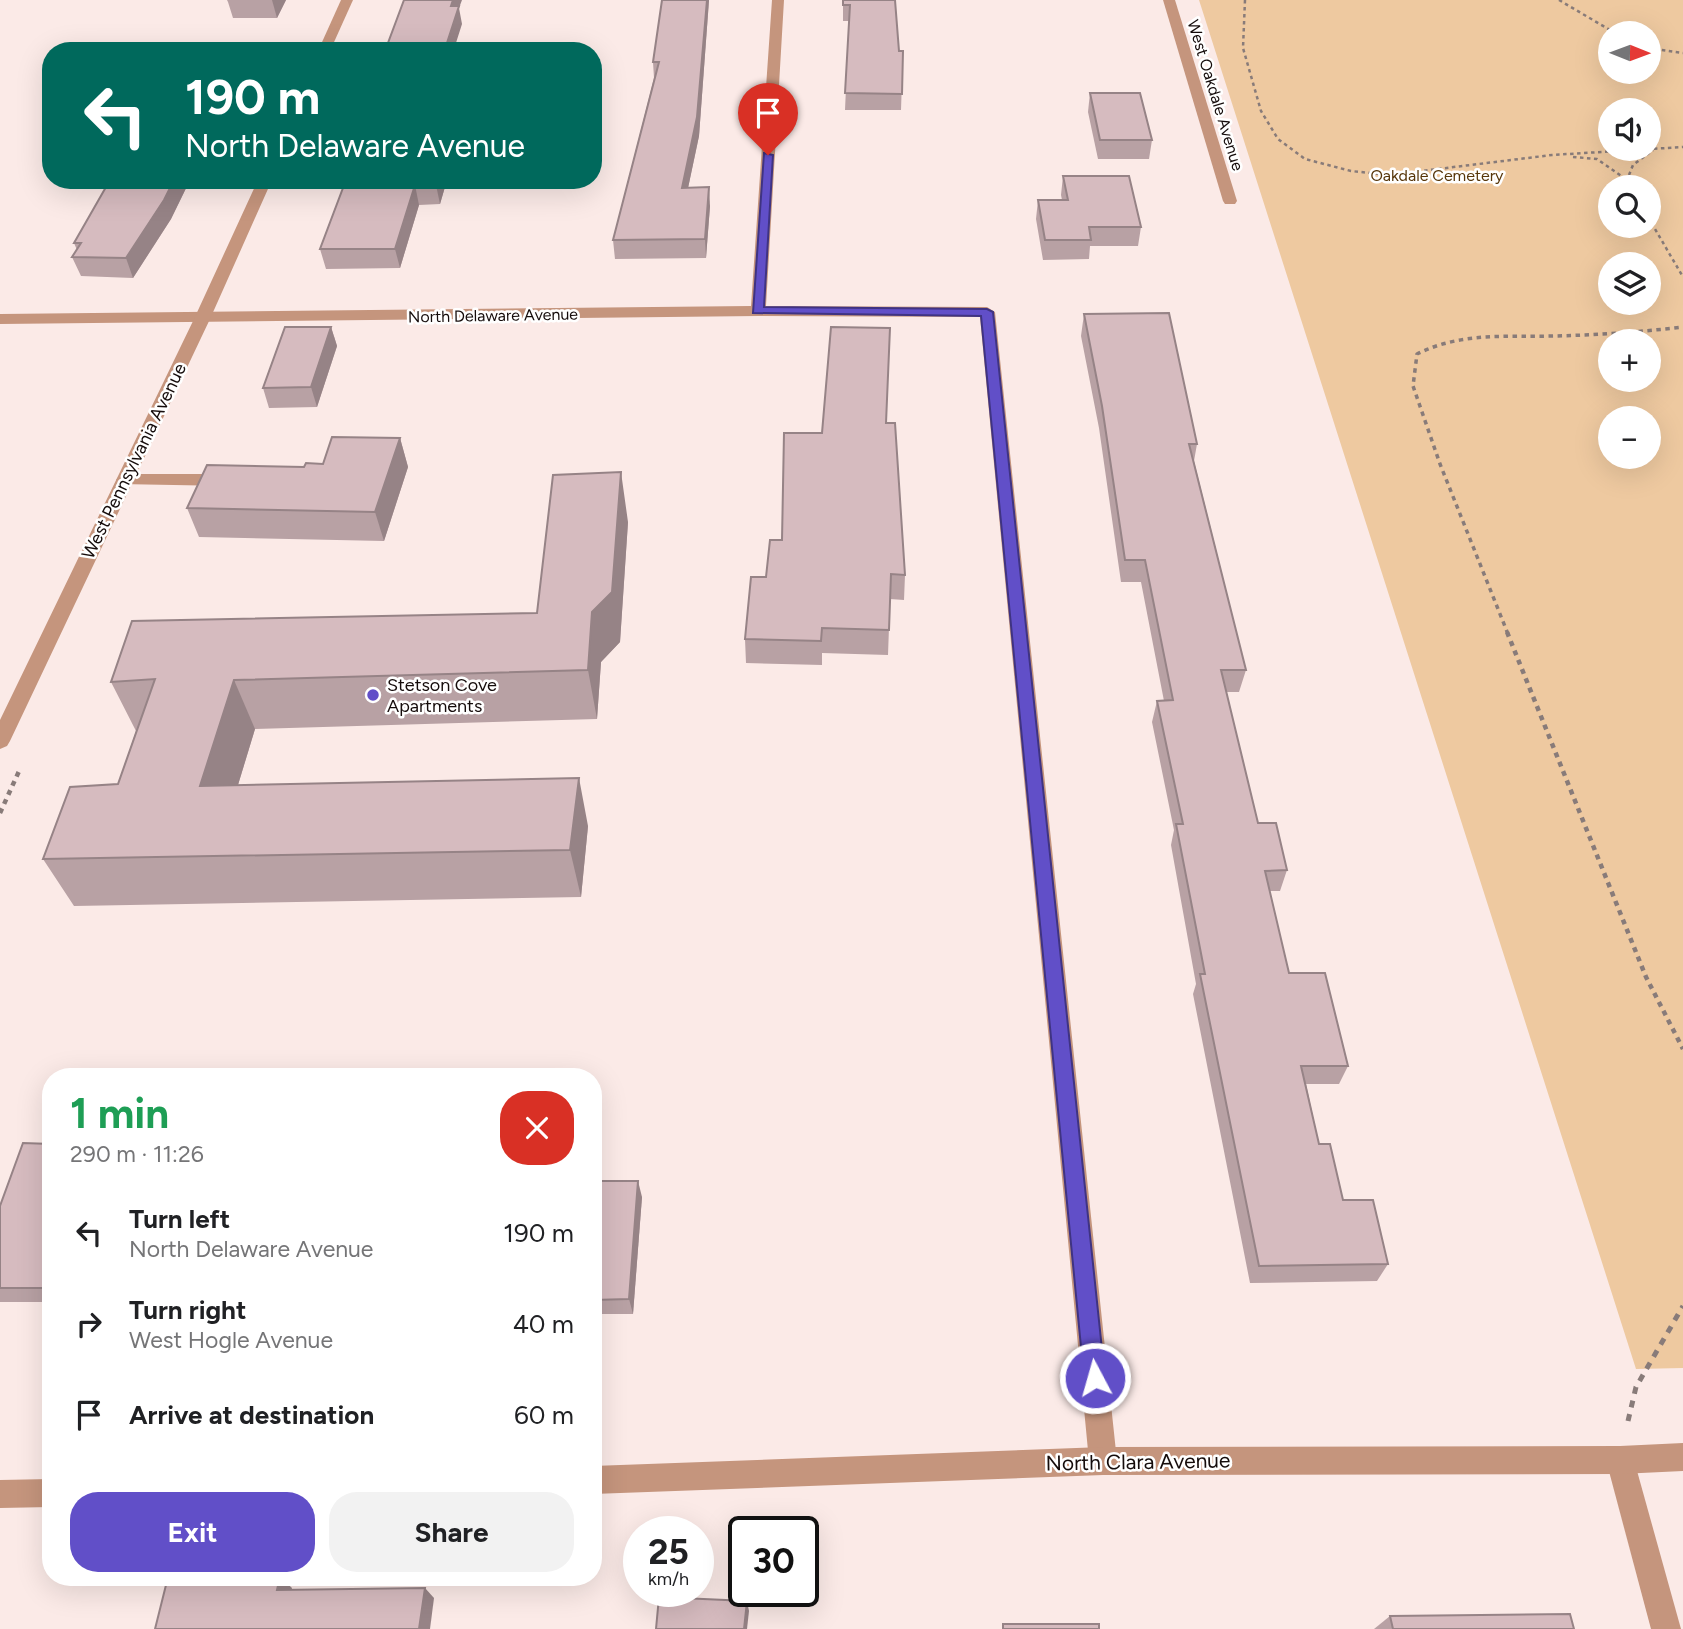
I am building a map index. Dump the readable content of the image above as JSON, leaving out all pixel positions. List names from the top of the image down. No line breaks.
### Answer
{"streets":{"street":["West Oakdale Avenue","North Delaware Avenue","West Pennsylvania Avenue","North Clara Avenue"]},"crossings":[["North Delaware Avenue","West Pennsylvania Avenue"],["North Delaware Avenue","North Clara Avenue"]],"parks":["Oakdale Cemetery"],"places":["Stetson Cove Apartments"],"north":"right","page":{"map_buttons":["+","−"],"turn":["190 m","North Delaware Avenue"],"heading":["1 min","290 m · 11:26"],"list":[{"name":"Turn left","note":"North Delaware Avenue","value":"190 m"},{"name":"Turn right","note":"West Hogle Avenue","value":"40 m"},{"name":"Arrive at destination","value":"60 m"}],"buttons":["Exit","Share"],"speed":"25 km/h","limit":"30"}}
